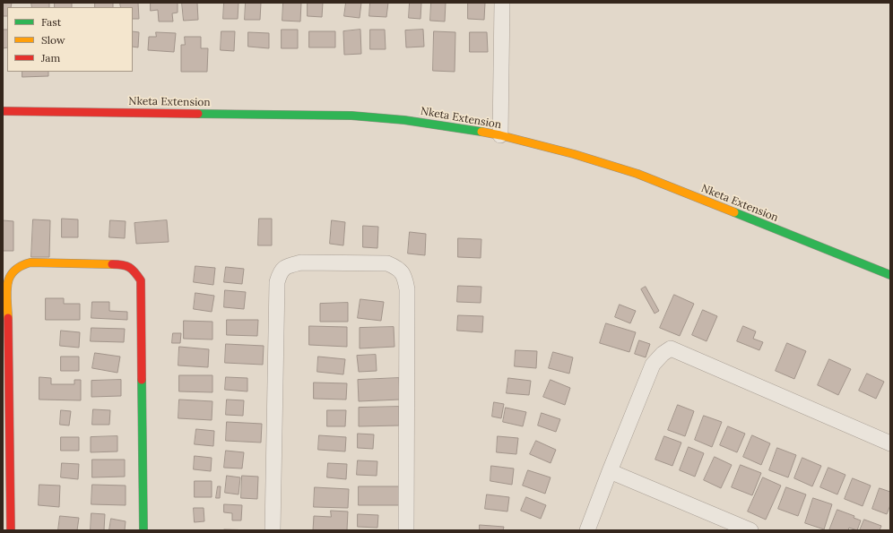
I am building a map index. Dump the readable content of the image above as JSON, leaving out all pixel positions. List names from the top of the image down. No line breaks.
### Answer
{"streets":{"street":["Nketa Extension"]},"legend":["Fast","Slow","Jam"]}
